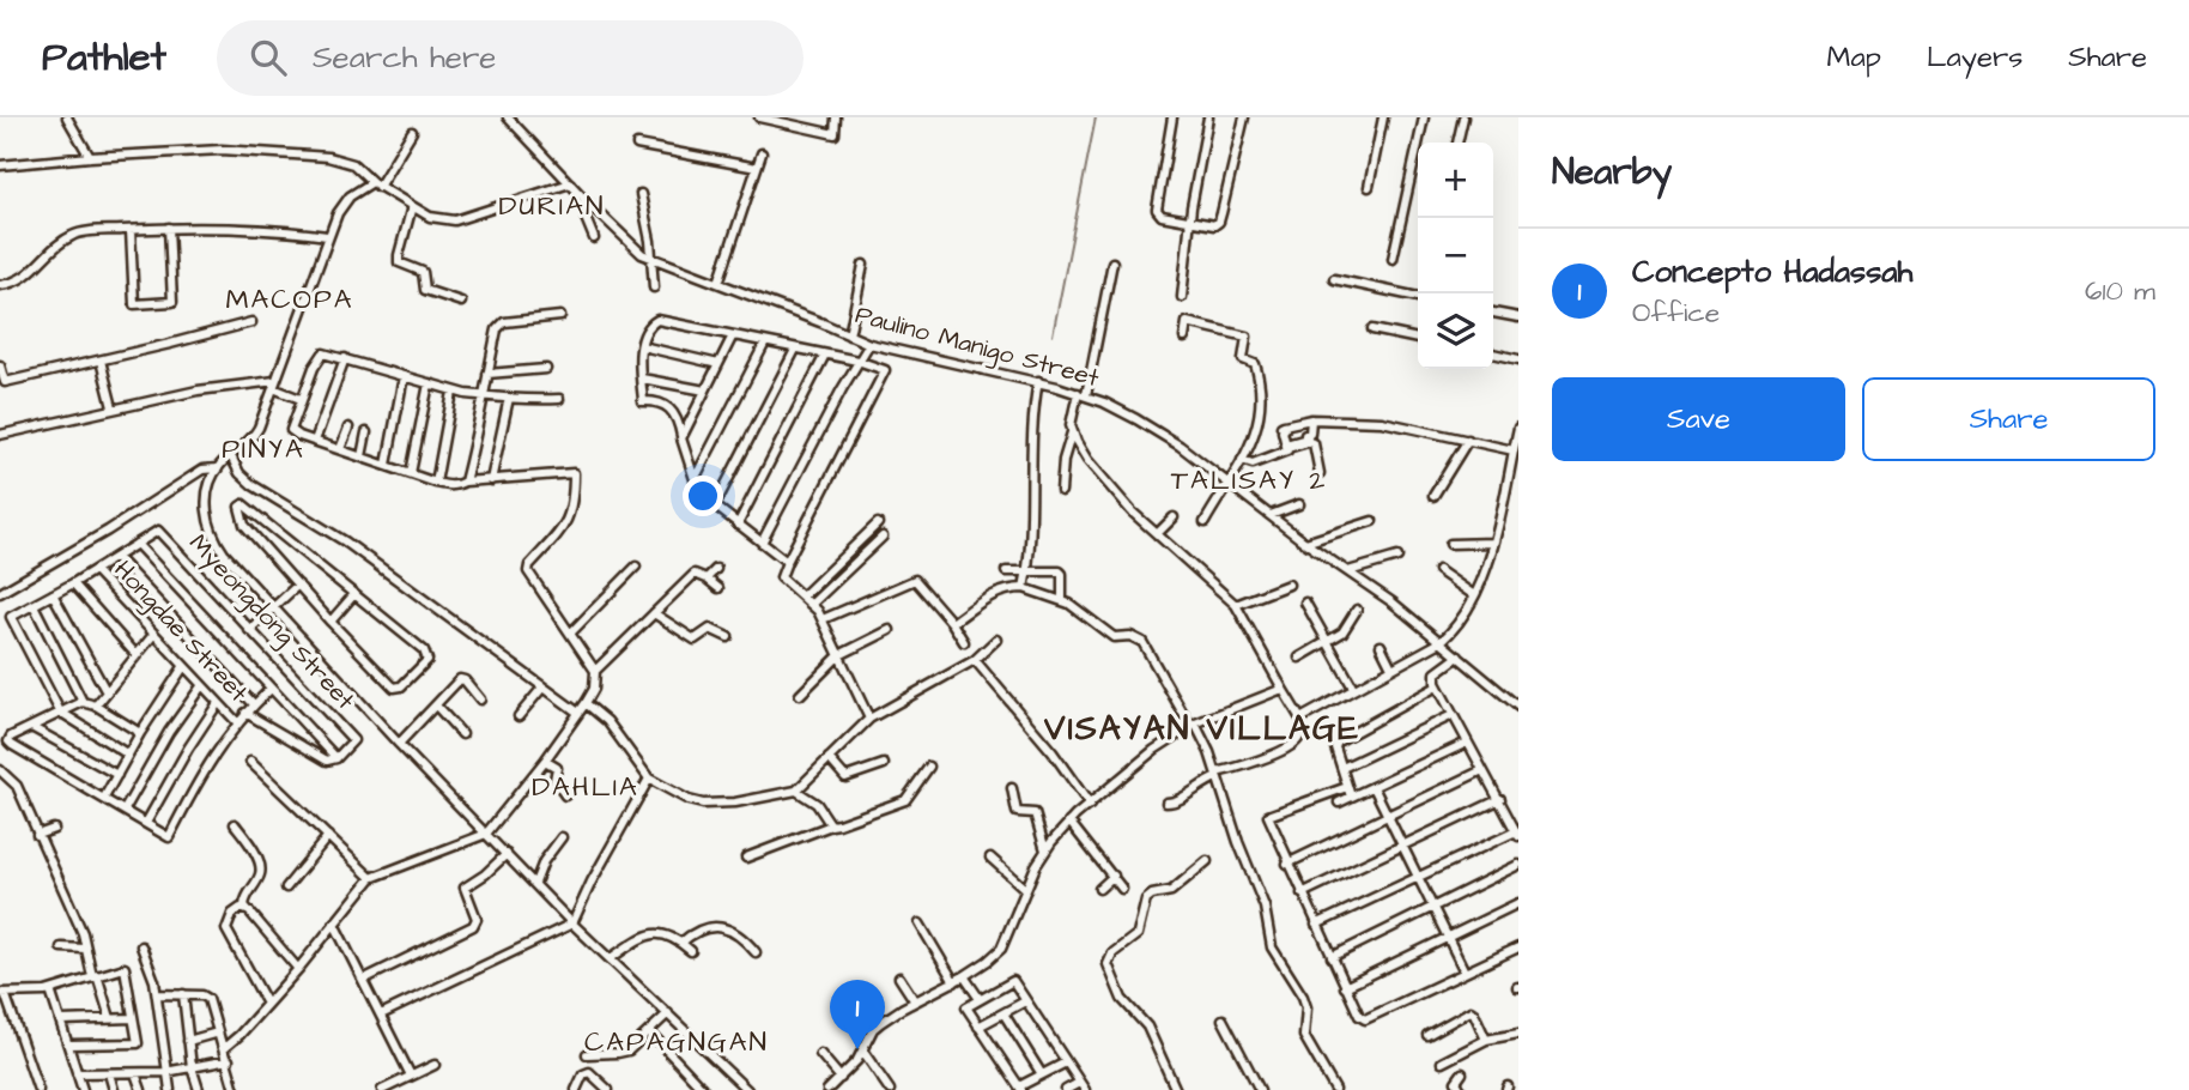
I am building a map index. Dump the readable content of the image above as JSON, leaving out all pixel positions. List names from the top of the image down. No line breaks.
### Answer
{"streets":{"street":["Paulino Manigo Street","Myeongdong Street","Hongdae Street"]},"districts":["DURIAN","MACOPA","PINYA","TALISAY 2","VISAYAN VILLAGE","DAHLIA","CAPAGNGAN"],"page":{"header":"Pathlet","search":"Search here","nav":["Map","Layers","Share"],"heading":"Nearby","map_buttons":["+","−"],"list":[{"mark":"1","name":"Concepto Hadassah","note":"Office","value":"610 m"}],"buttons":["Save","Share"],"pins":"1"}}
